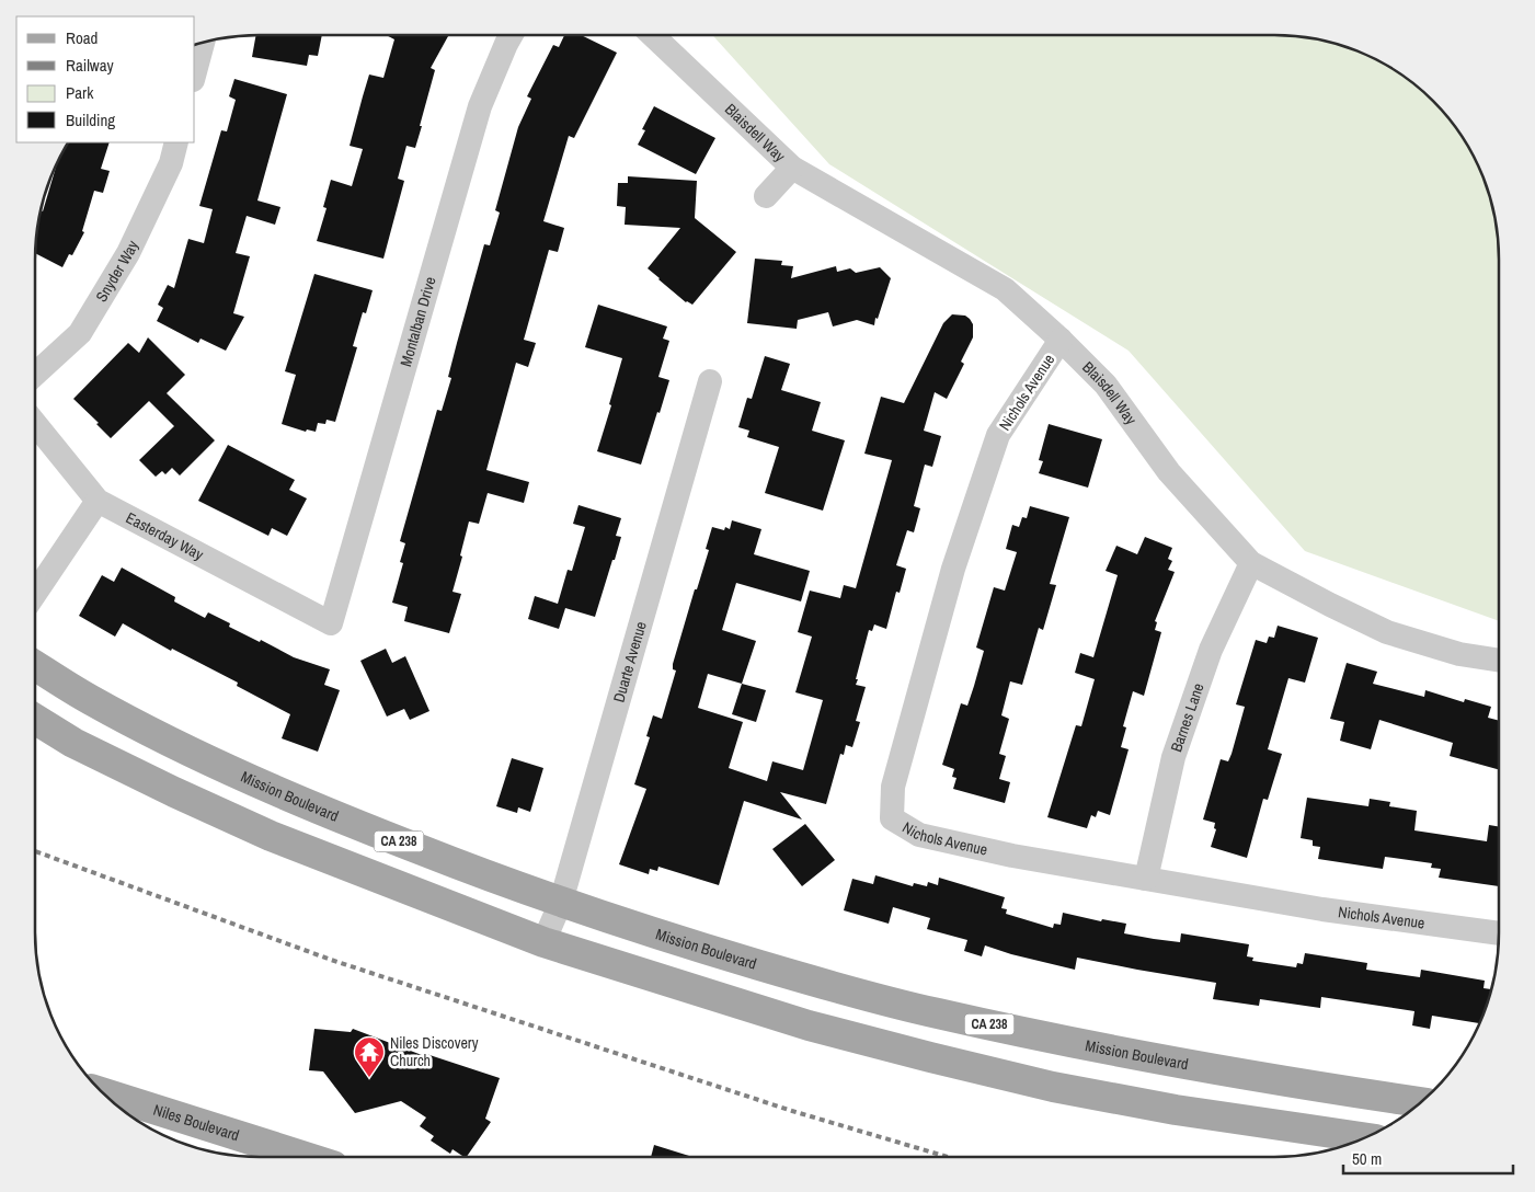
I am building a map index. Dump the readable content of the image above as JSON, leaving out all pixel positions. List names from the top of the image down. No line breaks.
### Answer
{"streets":{"main road":["Mission Boulevard","CA 238","Niles Boulevard"],"street":["Blaisdell Way","Snyder Way","Montalban Drive","Nichols Avenue","Easterday Way","Duarte Avenue","Barnes Lane"]},"crossings":[["Blaisdell Way","Nichols Avenue"],["Blaisdell Way","Barnes Lane"],["Montalban Drive","Easterday Way"],["Nichols Avenue","Barnes Lane"],["Duarte Avenue","Mission Boulevard"]],"places":{"temple":["Niles Discovery Church"]},"legend":["Road","Railway","Park","Building"],"scale_bar":"50 m"}
